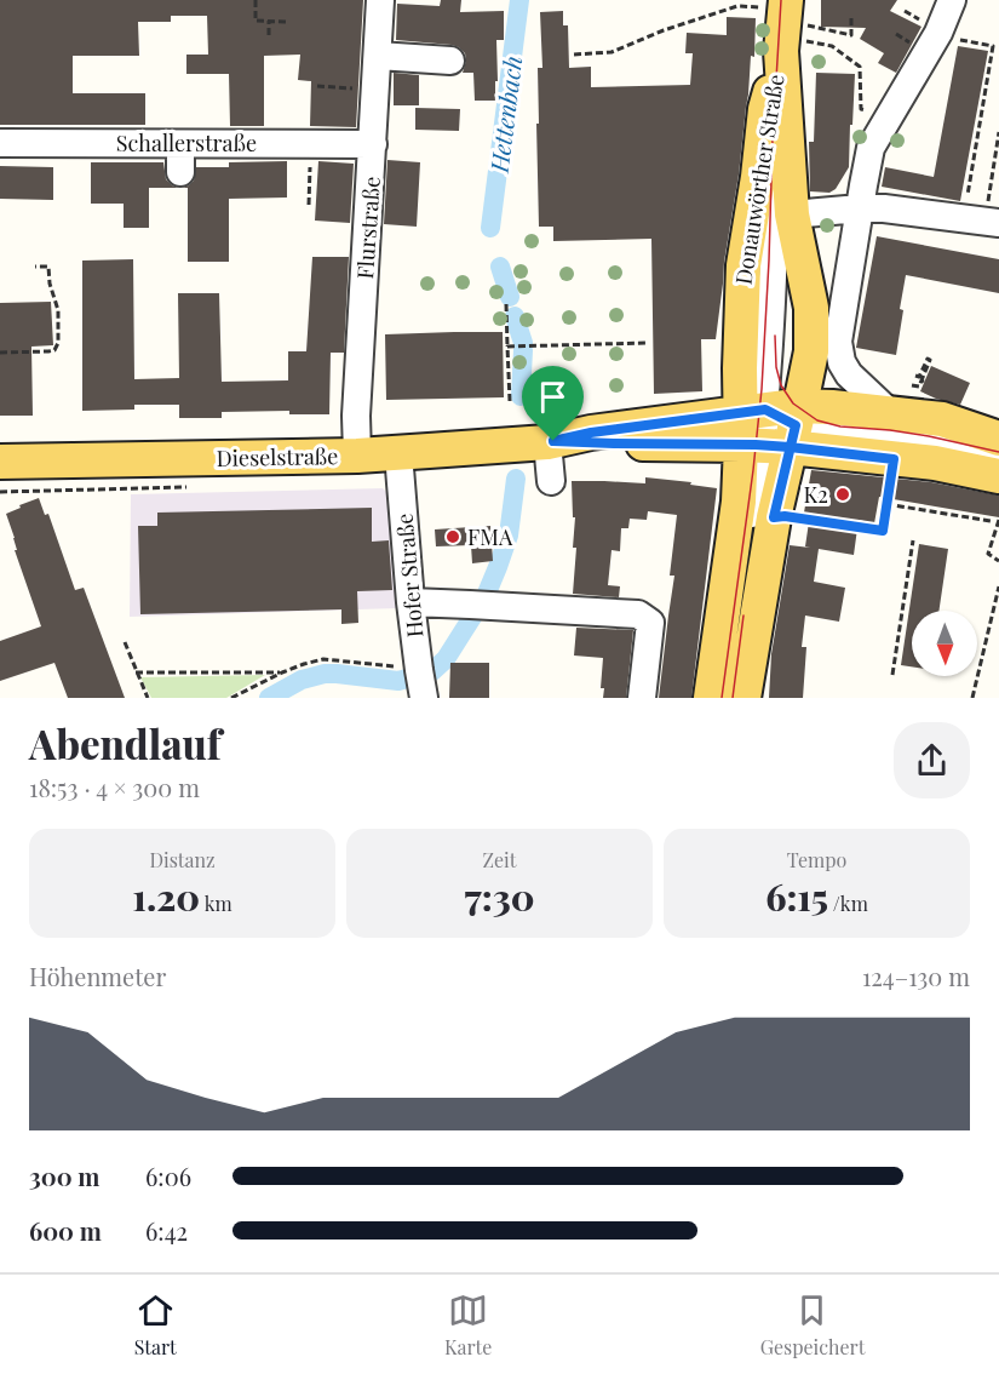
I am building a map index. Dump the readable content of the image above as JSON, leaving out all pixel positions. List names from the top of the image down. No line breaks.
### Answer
{"streets":{"main road":["Donauwörther Straße","Dieselstraße"],"street":["Schallerstraße","Flurstraße","Hofer Straße"]},"crossings":[["Schallerstraße","Flurstraße"],["Donauwörther Straße","Dieselstraße"],["Flurstraße","Dieselstraße"],["Dieselstraße","Hofer Straße"]],"water":["Hettenbach"],"places":["K2","FMA"],"north":"bottom","page":{"heading":["Abendlauf","18:53 · 4 × 300 m"],"stats":[["Distanz","1.20 km"],["Zeit","7:30"],["Tempo","6:15 /km"]],"chart":["Höhenmeter","124–130 m"],"list":[{"name":"300 m","note":"6:06"},{"name":"600 m","note":"6:42"}],"tabs":["Start","Karte","Gespeichert"]}}
